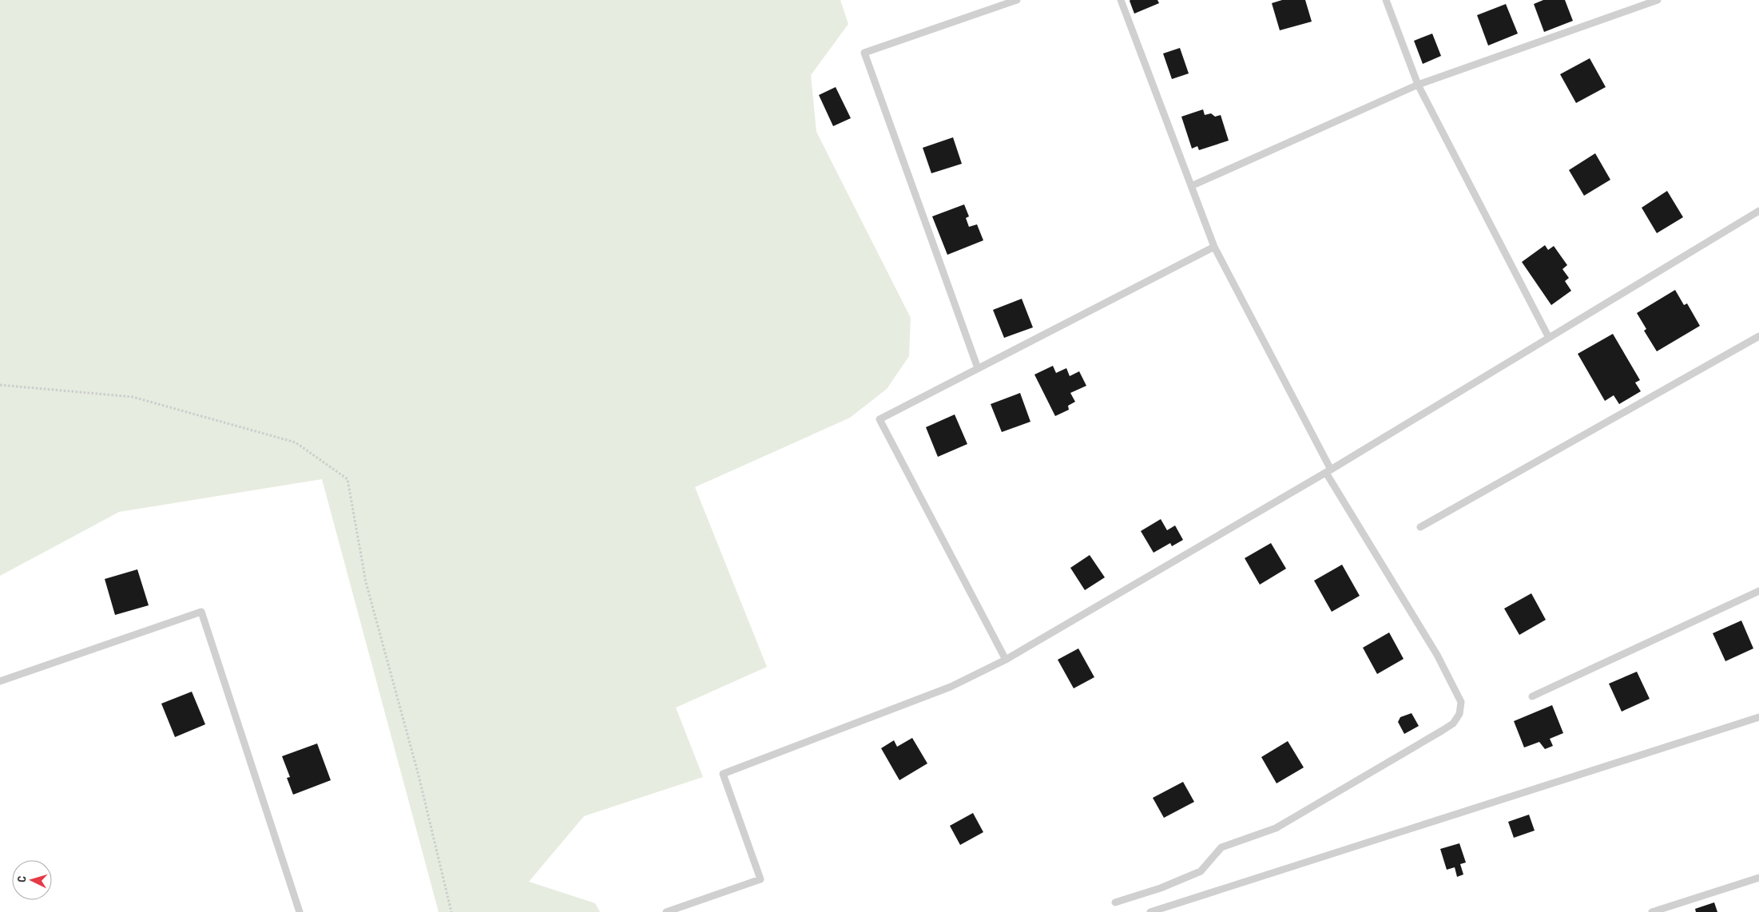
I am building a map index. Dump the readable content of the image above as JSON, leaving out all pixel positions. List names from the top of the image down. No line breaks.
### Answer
{"north":"left"}
